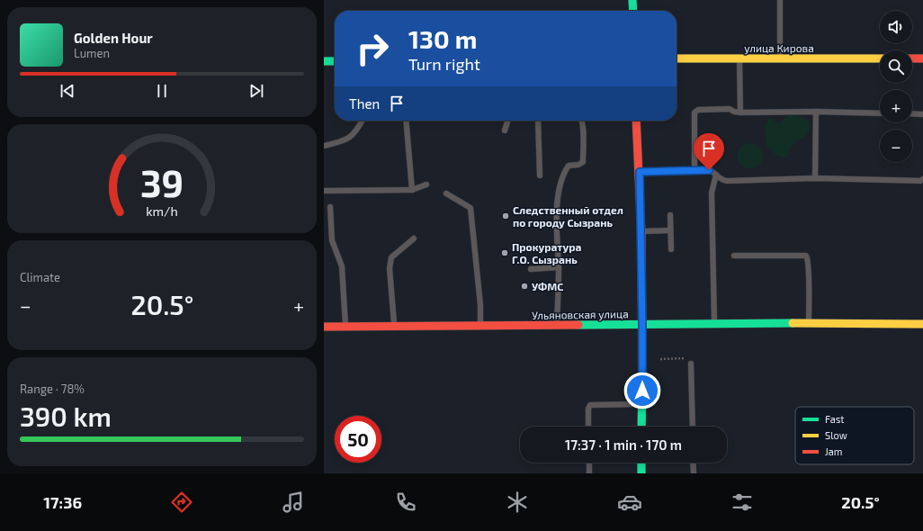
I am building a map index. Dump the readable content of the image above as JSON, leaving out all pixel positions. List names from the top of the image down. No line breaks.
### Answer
{"streets":{"main road":["улица Кирова","Ульяновская улица"]},"places":["Следственный отдел по городу Сызрань","Прокуратура Г.О. Сызрань","УФМС"],"legend":["Fast","Slow","Jam"],"page":{"map_buttons":["+","−"],"turn":["130 m","Turn right"],"song":["Golden Hour","Lumen"],"then":"Then","tile":["Climate",["Range · 78%","390 km"]],"heat":["−","20.5°","+"],"limit":"50","trip":"17:37 · 1 min · 170 m","tabs":["17:36","20.5°"],"gauge":["39","km/h"]}}
